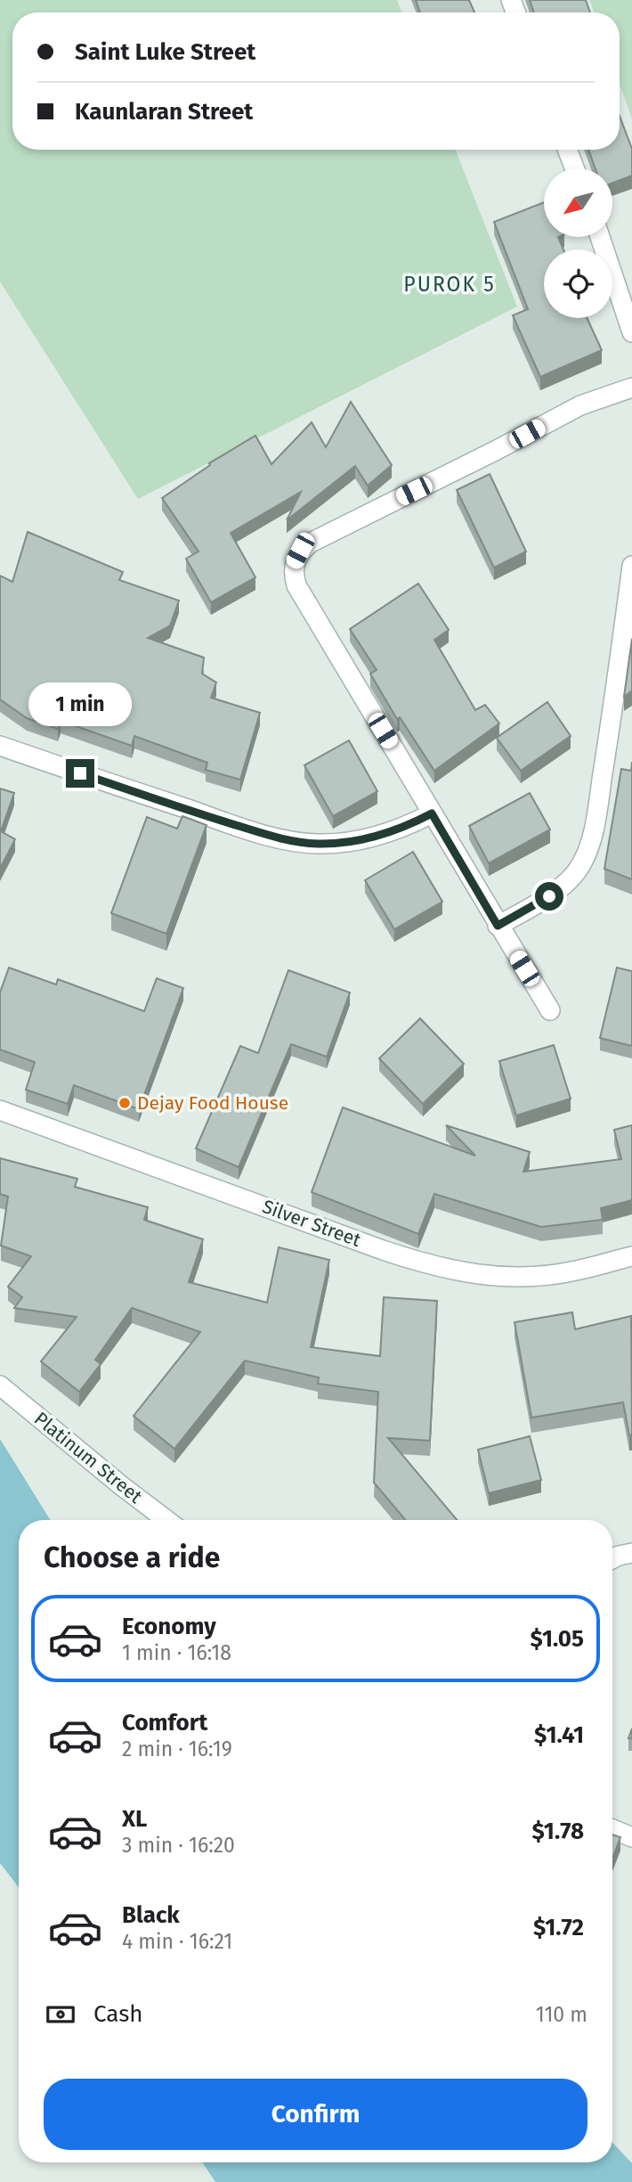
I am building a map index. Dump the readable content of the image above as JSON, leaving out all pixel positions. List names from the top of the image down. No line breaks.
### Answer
{"streets":{"street":["Silver Street","Platinum Street"]},"districts":["PUROK 5"],"places":["Dejay Food House"],"north":"bottom left","page":{"banner":["Saint Luke Street","Kaunlaran Street"],"bubble":"1 min","heading":"Choose a ride","list":[{"name":"Economy","note":"1 min · 16:18","value":"$1.05"},{"name":"Comfort","note":"2 min · 16:19","value":"$1.41"},{"name":"XL","note":"3 min · 16:20","value":"$1.78"},{"name":"Black","note":"4 min · 16:21","value":"$1.72"}],"pay":["Cash","110 m"],"buttons":"Confirm"}}
